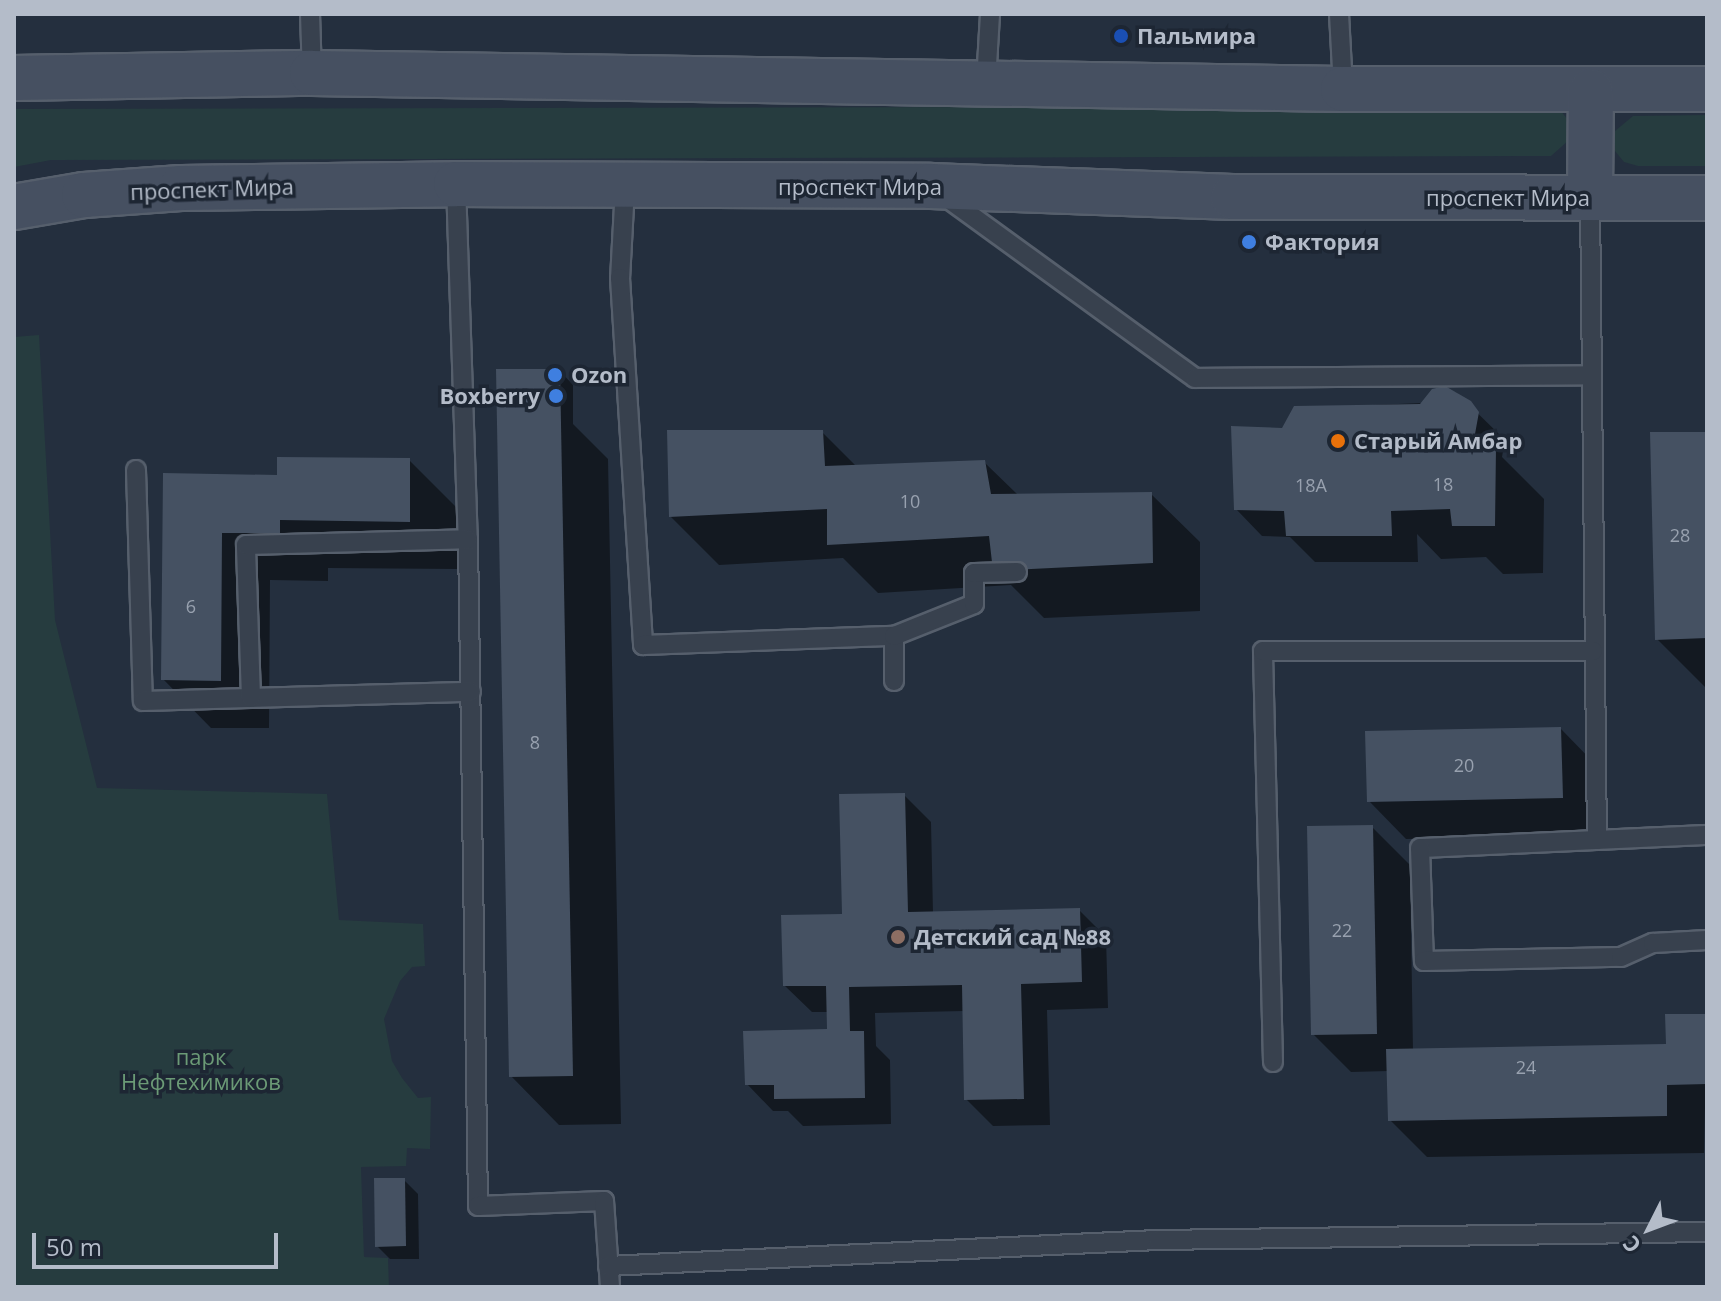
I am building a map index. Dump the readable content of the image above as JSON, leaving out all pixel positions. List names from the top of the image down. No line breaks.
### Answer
{"streets":{"main road":["проспект Мира"]},"parks":["парк Нефтехимиков"],"places":["Пальмира","Фактория","Ozon","Boxberry","Старый Амбар","Детский сад №88"],"house_numbers":["18","18А","10","28","6","8","20","22","24"],"scale_bar":"50 m","north":"bottom left"}
